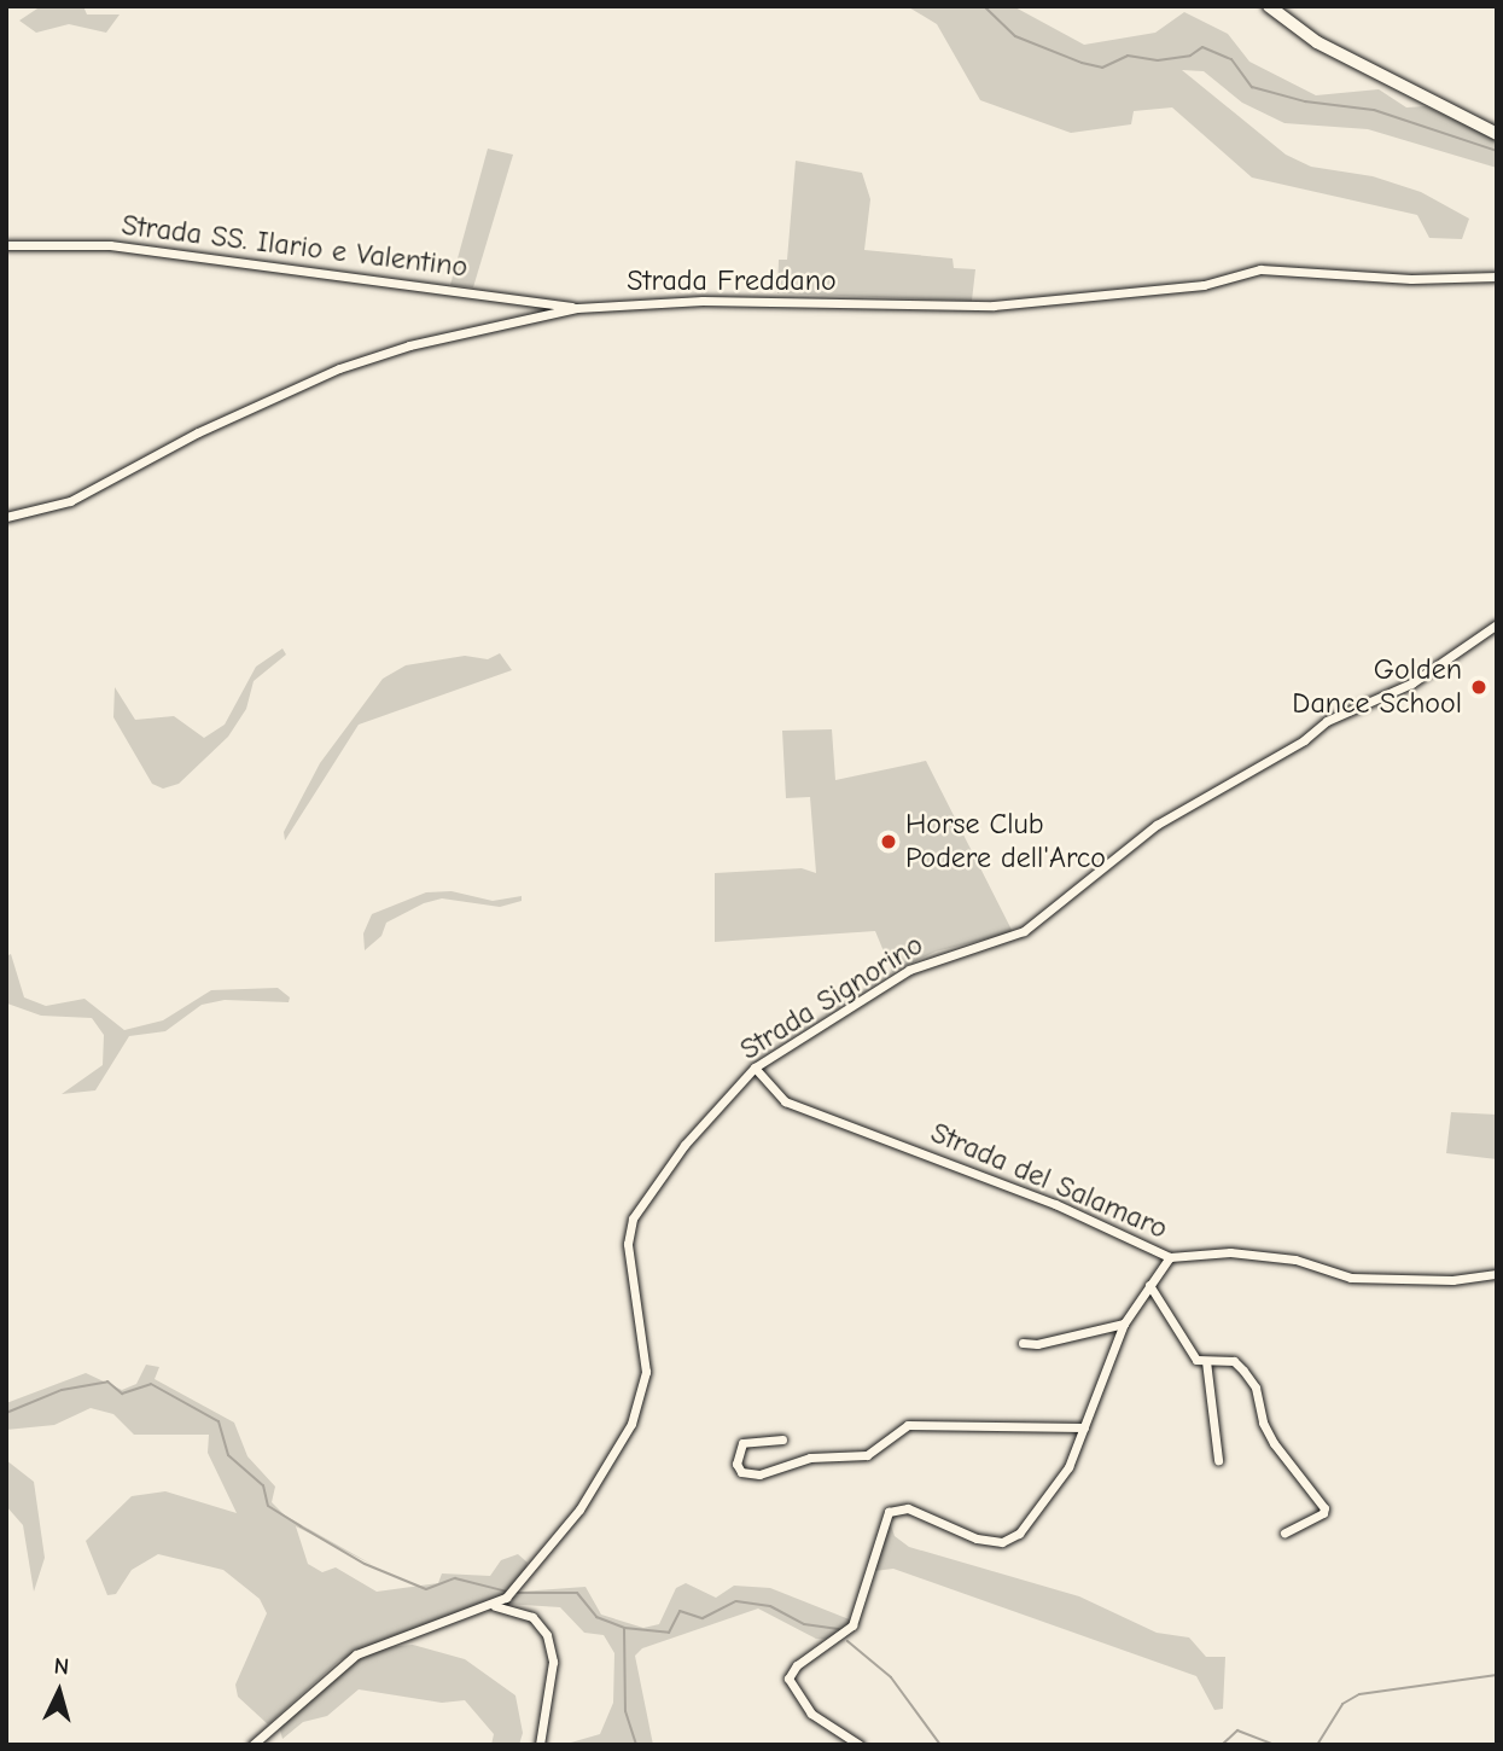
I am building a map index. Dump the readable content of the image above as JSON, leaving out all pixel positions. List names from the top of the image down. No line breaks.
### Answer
{"streets":{"street":["Strada SS. Ilario e Valentino","Strada Freddano","Strada Signorino","Strada del Salamaro"]},"crossings":[["Strada SS. Ilario e Valentino","Strada Freddano"],["Strada Signorino","Strada del Salamaro"]],"places":["Golden Dance School","Horse Club Podere dell'Arco"],"north":"top"}
